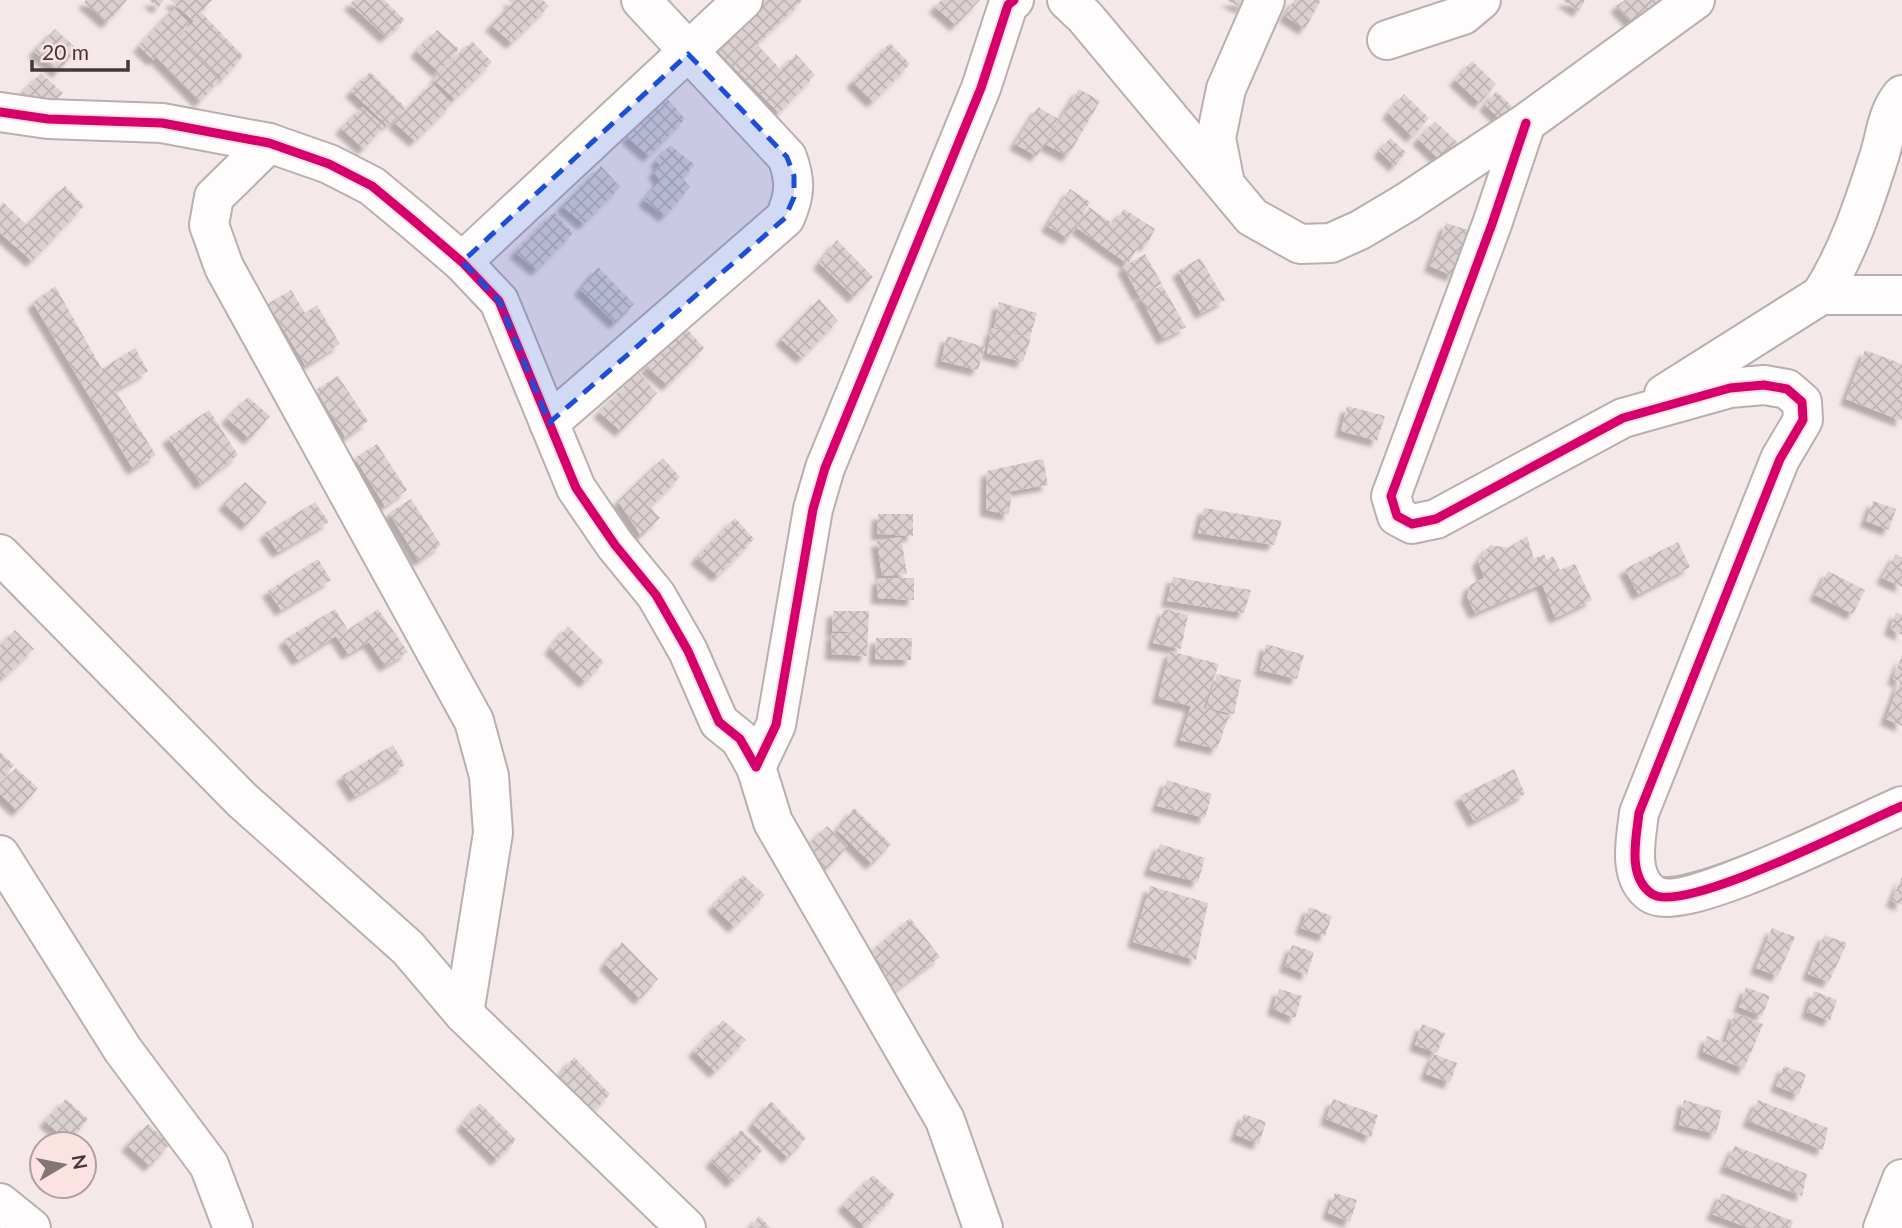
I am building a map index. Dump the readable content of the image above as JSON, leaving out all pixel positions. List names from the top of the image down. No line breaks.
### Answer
{"scale_bar":"20 m","north":"right"}
